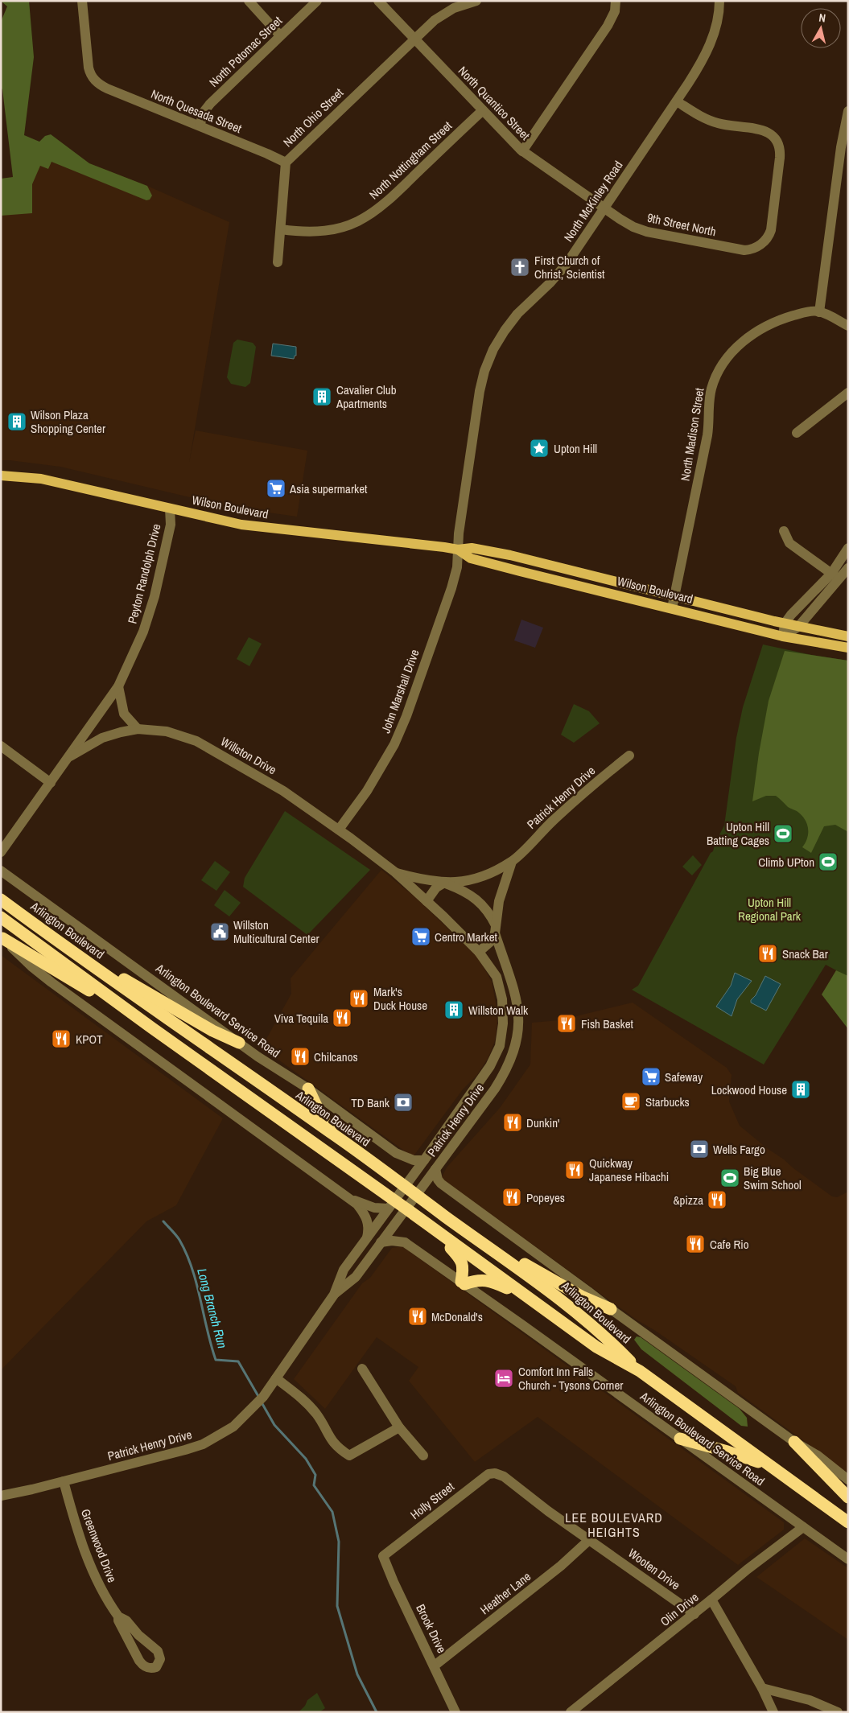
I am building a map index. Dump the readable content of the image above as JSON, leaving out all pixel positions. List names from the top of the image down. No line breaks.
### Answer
{"streets":{"highway":["Arlington Boulevard"],"main road":["Wilson Boulevard"],"street":["North Potomac Street","North Quantico Street","North Quesada Street","North Ohio Street","North Nottingham Street","North McKinley Road","9th Street North","North Madison Street","Peyton Randolph Drive","John Marshall Drive","Willston Drive","Patrick Henry Drive","Arlington Boulevard Service Road","Holly Street","Greenwood Drive","Wooten Drive","Heather Lane","Olin Drive","Brook Drive"]},"crossings":[["North Potomac Street","North Quesada Street"],["North Quantico Street","North Ohio Street"],["North Quantico Street","North Nottingham Street"],["North Quantico Street","North McKinley Road"],["North Quantico Street","9th Street North"],["North Quesada Street","North Ohio Street"],["North Ohio Street","North Nottingham Street"],["North McKinley Road","9th Street North"],["North McKinley Road","Wilson Boulevard"],["North McKinley Road","John Marshall Drive"],["North Madison Street","Wilson Boulevard"],["Wilson Boulevard","Peyton Randolph Drive"],["Wilson Boulevard","John Marshall Drive"],["Peyton Randolph Drive","Willston Drive"],["John Marshall Drive","Willston Drive"],["Willston Drive","Patrick Henry Drive"],["Patrick Henry Drive","Arlington Boulevard"],["Patrick Henry Drive","Arlington Boulevard Service Road"],["Patrick Henry Drive","Greenwood Drive"],["Arlington Boulevard Service Road","Olin Drive"],["Holly Street","Wooten Drive"],["Holly Street","Brook Drive"],["Wooten Drive","Heather Lane"],["Wooten Drive","Olin Drive"],["Heather Lane","Brook Drive"]],"districts":["LEE BOULEVARD HEIGHTS"],"water":["Long Branch Run"],"parks":["Upton Hill Regional Park"],"places":{"church":["First Church of Christ, Scientist"],"building":["Cavalier Club Apartments","Wilson Plaza Shopping Center","Willston Walk","Lockwood House"],"place":["Upton Hill"],"supermarket":["Asia supermarket","Centro Market","Safeway"],"sports":["Upton Hill Batting Cages","Climb UPton","Big Blue Swim School"],"public building":["Willston Multicultural Center"],"restaurant":["Snack Bar","Mark's Duck House","Viva Tequila","Fish Basket","KPOT","Chilcanos","Dunkin'","Quickway Japanese Hibachi","Popeyes","&pizza","Cafe Rio","McDonald's"],"cafe":["Starbucks"],"bank":["TD Bank","Wells Fargo"],"hotel":["Comfort Inn Falls Church - Tysons Corner"]},"north":"top"}
